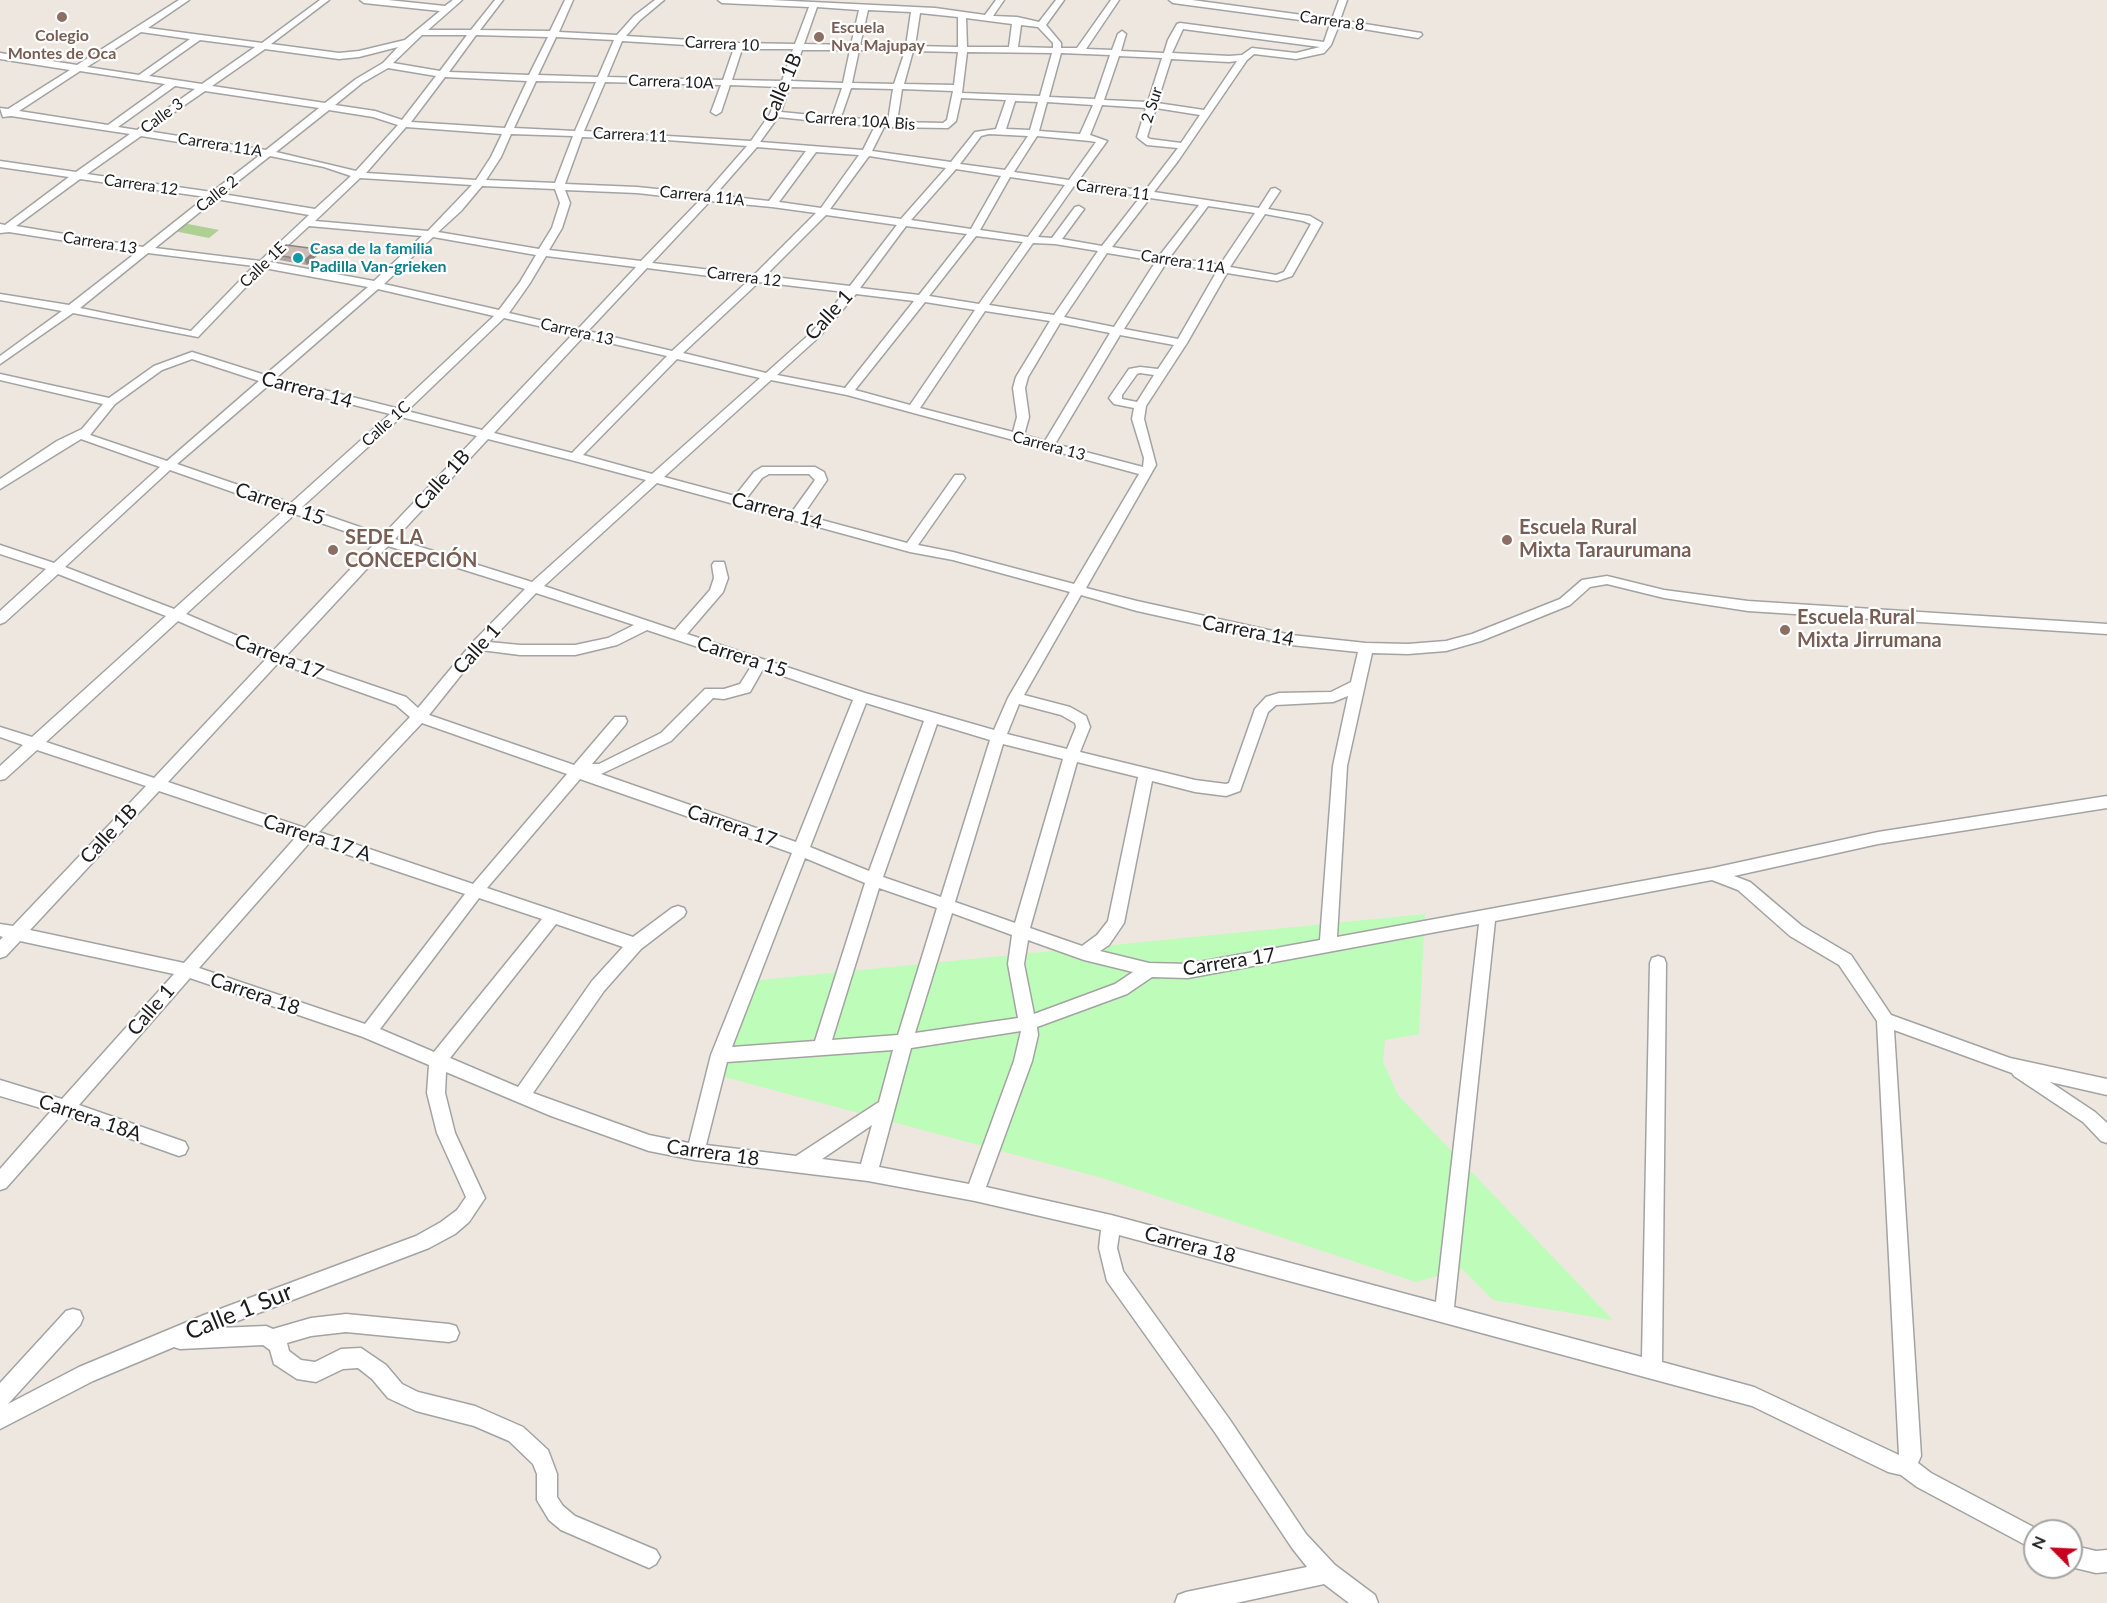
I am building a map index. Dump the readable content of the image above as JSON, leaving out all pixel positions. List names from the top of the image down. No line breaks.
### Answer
{"streets":{"street":["Carrera 8","Carrera 10","Carrera 10A","Calle 1B","2 Sur","Calle 3","Carrera 10A Bis","Carrera 11","Carrera 11A","Carrera 12","Calle 2","Carrera 13","Calle 1E","Calle 1","Carrera 14","Calle 1C","Carrera 15","Carrera 17","Carrera 17 A","Carrera 18","Carrera 18A","Calle 1 Sur"]},"crossings":[["Carrera 8","2 Sur"],["Carrera 10","Calle 1B"],["Carrera 10","2 Sur"],["Carrera 10","Calle 2"],["Carrera 10","Calle 1E"],["Carrera 10","Calle 1C"],["Carrera 10A","Calle 1B"],["Carrera 10A","2 Sur"],["Carrera 10A","Carrera 10A Bis"],["Carrera 10A","Calle 2"],["Carrera 10A","Calle 1E"],["Carrera 10A","Calle 1C"],["Calle 1B","Carrera 10A Bis"],["Calle 1B","Carrera 11"],["Calle 1B","Carrera 11A"],["Calle 1B","Carrera 12"],["Calle 1B","Carrera 13"],["Calle 1B","Carrera 14"],["Calle 1B","Carrera 15"],["Calle 1B","Carrera 17"],["Calle 1B","Carrera 17 A"],["Calle 1B","Carrera 18"],["Calle 3","Carrera 11"],["Calle 3","Carrera 11A"],["Calle 3","Carrera 12"],["Calle 3","Carrera 13"],["Carrera 11","Carrera 11A"],["Carrera 11","Calle 2"],["Carrera 11","Calle 1E"],["Carrera 11","Calle 1"],["Carrera 11","Calle 1C"],["Carrera 11A","Calle 2"],["Carrera 11A","Calle 1E"],["Carrera 11A","Calle 1"],["Carrera 11A","Calle 1C"],["Carrera 12","Calle 2"],["Carrera 12","Calle 1E"],["Carrera 12","Calle 1"],["Carrera 12","Calle 1C"],["Calle 2","Carrera 13"],["Carrera 13","Calle 1E"],["Carrera 13","Calle 1"],["Carrera 13","Calle 1C"],["Calle 1","Carrera 14"],["Calle 1","Carrera 15"],["Calle 1","Carrera 17"],["Calle 1","Carrera 17 A"],["Calle 1","Carrera 18"],["Calle 1","Carrera 18A"],["Carrera 14","Calle 1C"],["Calle 1C","Carrera 15"],["Calle 1C","Carrera 17"],["Calle 1C","Carrera 17 A"],["Carrera 18","Calle 1 Sur"]],"places":["Colegio Montes de Oca","Escuela Nva Majupay","Casa de la familia Padilla Van-grieken","Escuela Rural Mixta Taraurumana","SEDE LA CONCEPCIÓN","Escuela Rural Mixta Jirrumana"],"north":"top left"}
